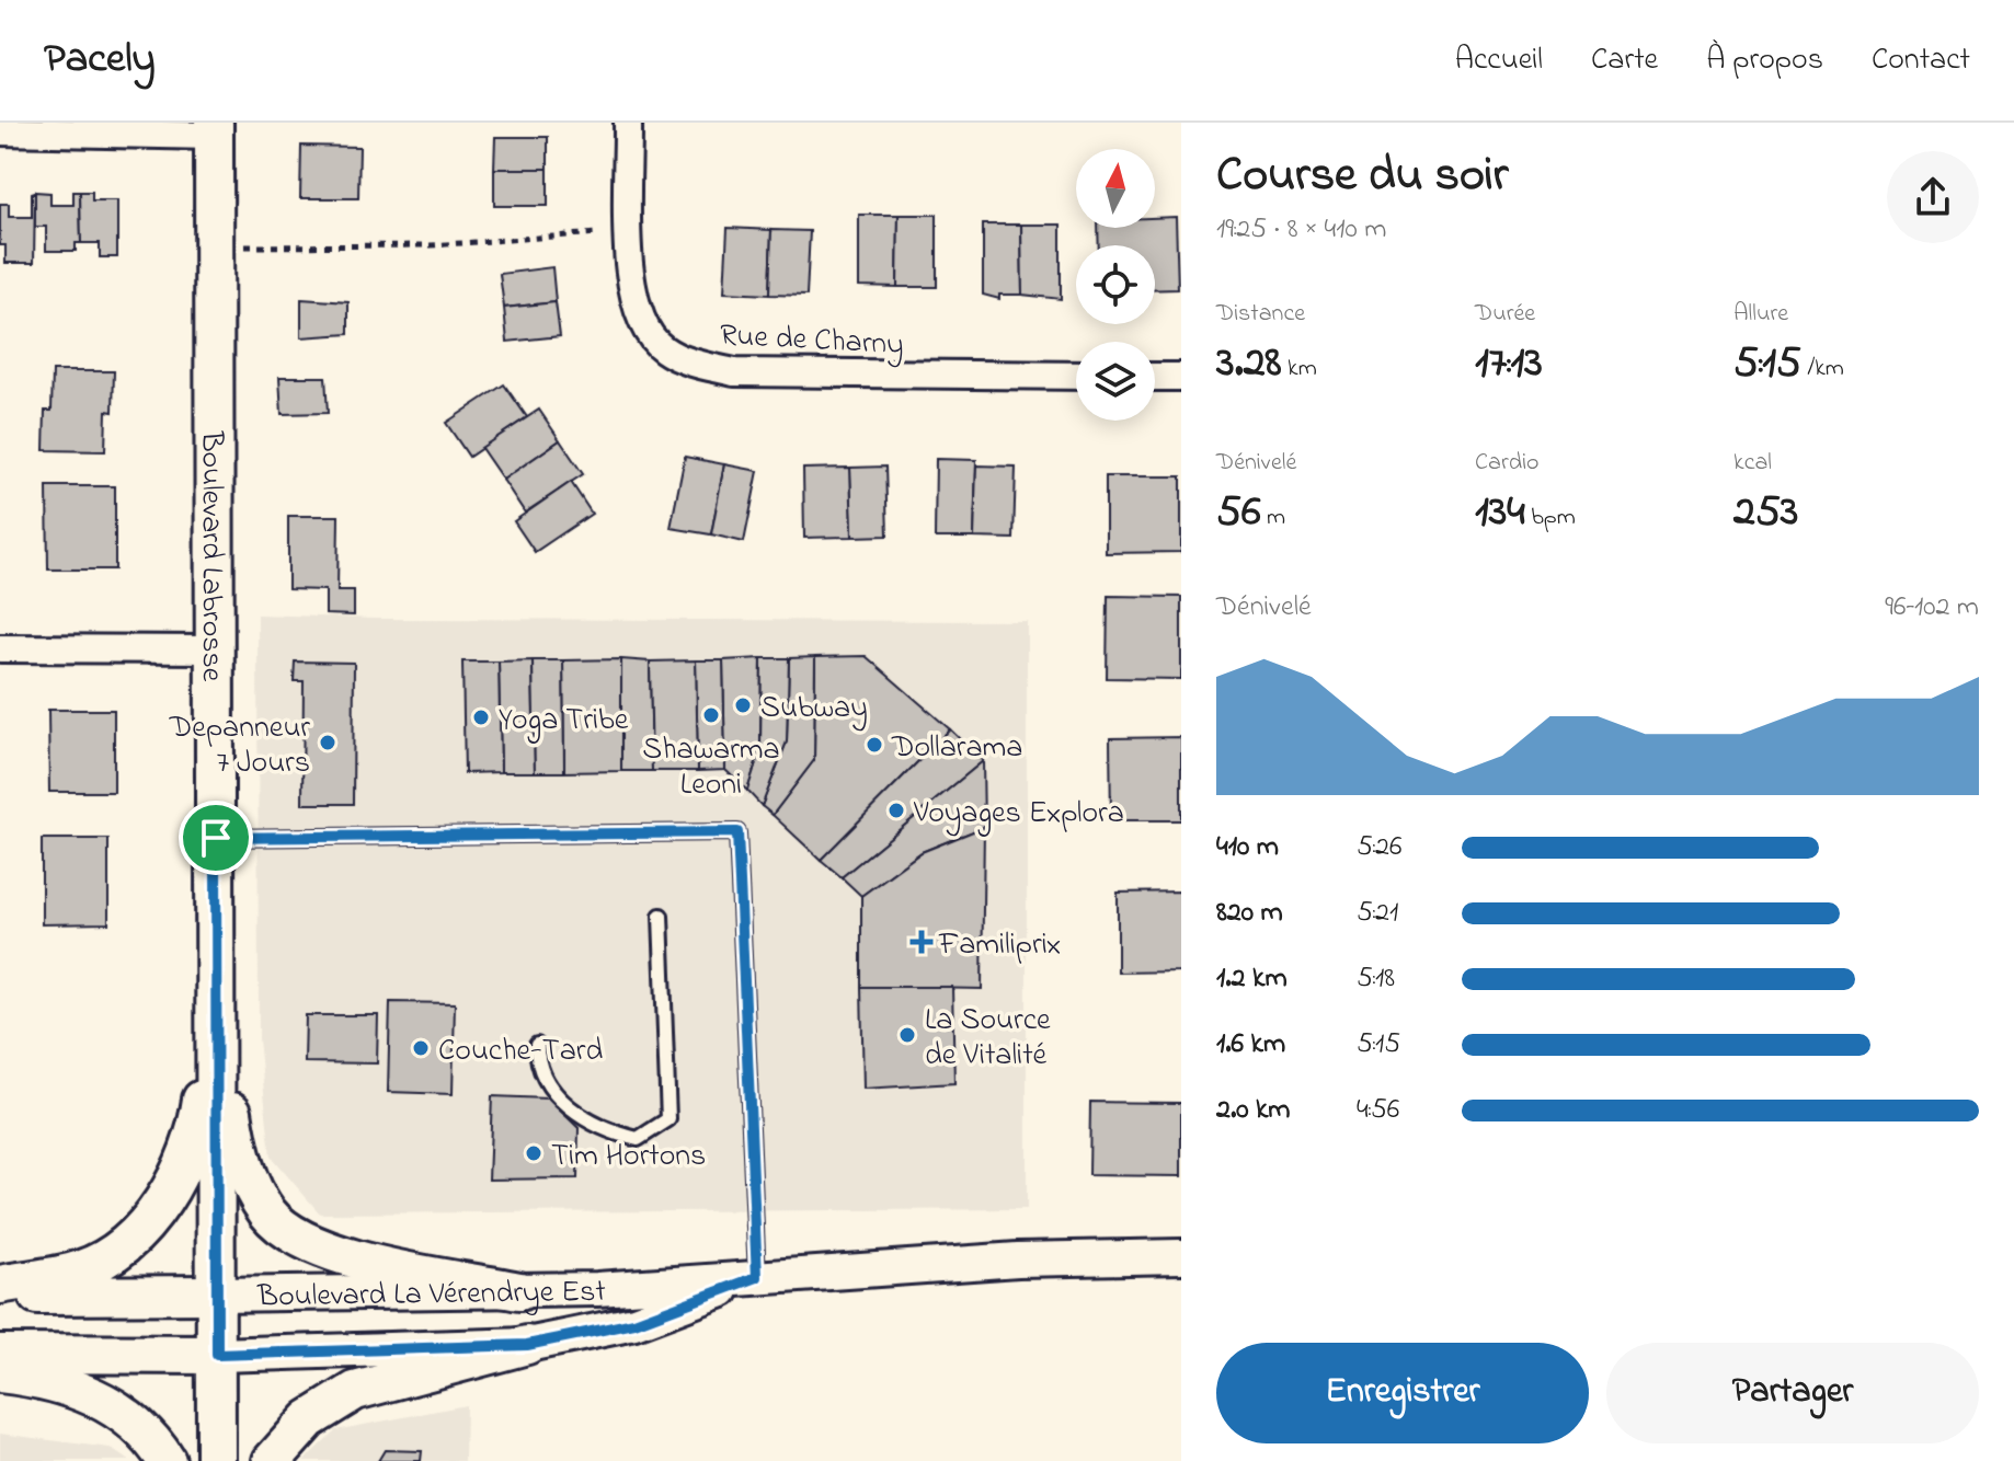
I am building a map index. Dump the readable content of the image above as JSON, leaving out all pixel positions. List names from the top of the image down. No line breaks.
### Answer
{"streets":{"main road":["Boulevard Labrosse","Boulevard La Vérendrye Est"],"street":["Rue de Charny"]},"crossings":[["Boulevard Labrosse","Boulevard La Vérendrye Est"]],"places":{"other":["Subway","Shawarma Leoni","Yoga Tribe","Depanneur 7 Jours","Dollarama","Voyages Explora","La Source de Vitalité","Couche-Tard","Tim Hortons"],"health":["Familiprix"]},"north":"top","page":{"header":"Pacely","nav":["Accueil","Carte","À propos","Contact"],"heading":["Course du soir","19:25 · 8 × 410 m"],"stats":[["Distance","3.28 km"],["Durée","17:13"],["Allure","5:15 /km"],["Dénivelé","56 m"],["Cardio","134 bpm"],["kcal","253"]],"chart":["Dénivelé","96–102 m"],"list":[{"name":"410 m","note":"5:26"},{"name":"820 m","note":"5:21"},{"name":"1.2 km","note":"5:18"},{"name":"1.6 km","note":"5:15"},{"name":"2.0 km","note":"4:56"}],"buttons":["Enregistrer","Partager"]}}
